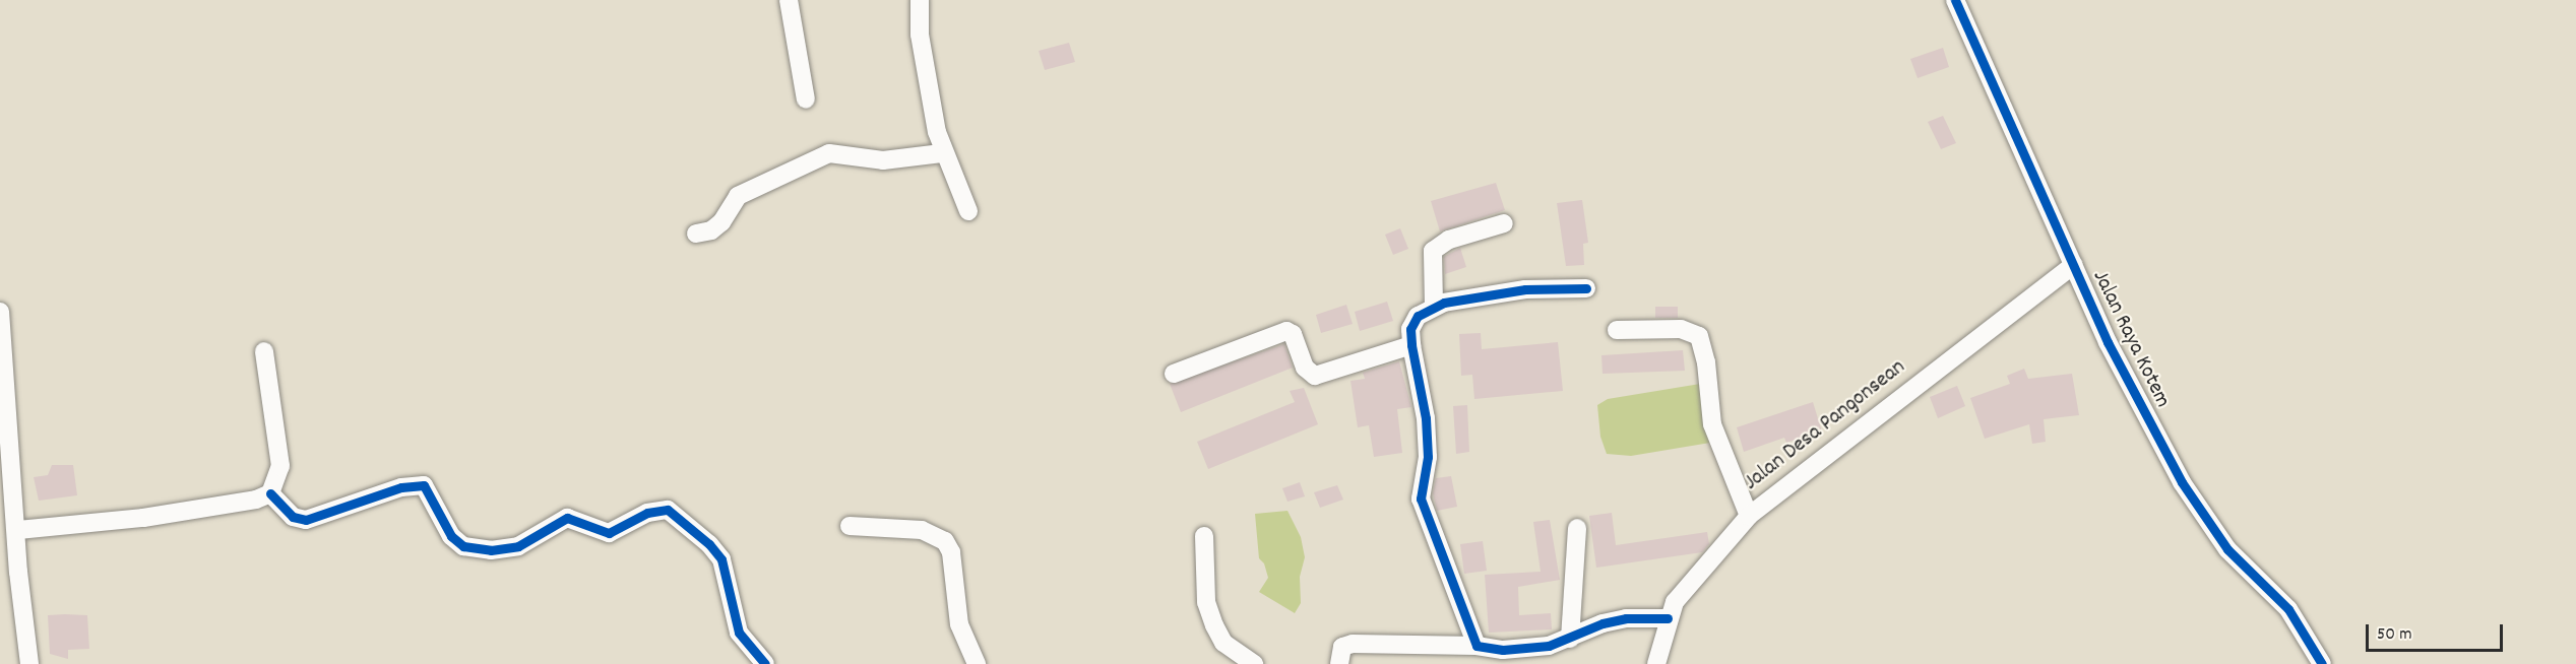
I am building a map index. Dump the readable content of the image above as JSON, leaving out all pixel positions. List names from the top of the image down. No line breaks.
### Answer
{"streets":{"street":["Jalan Raya Kotem","Jalan Desa Pangonsean"]},"crossings":[["Jalan Raya Kotem","Jalan Desa Pangonsean"]],"scale_bar":"50 m"}
